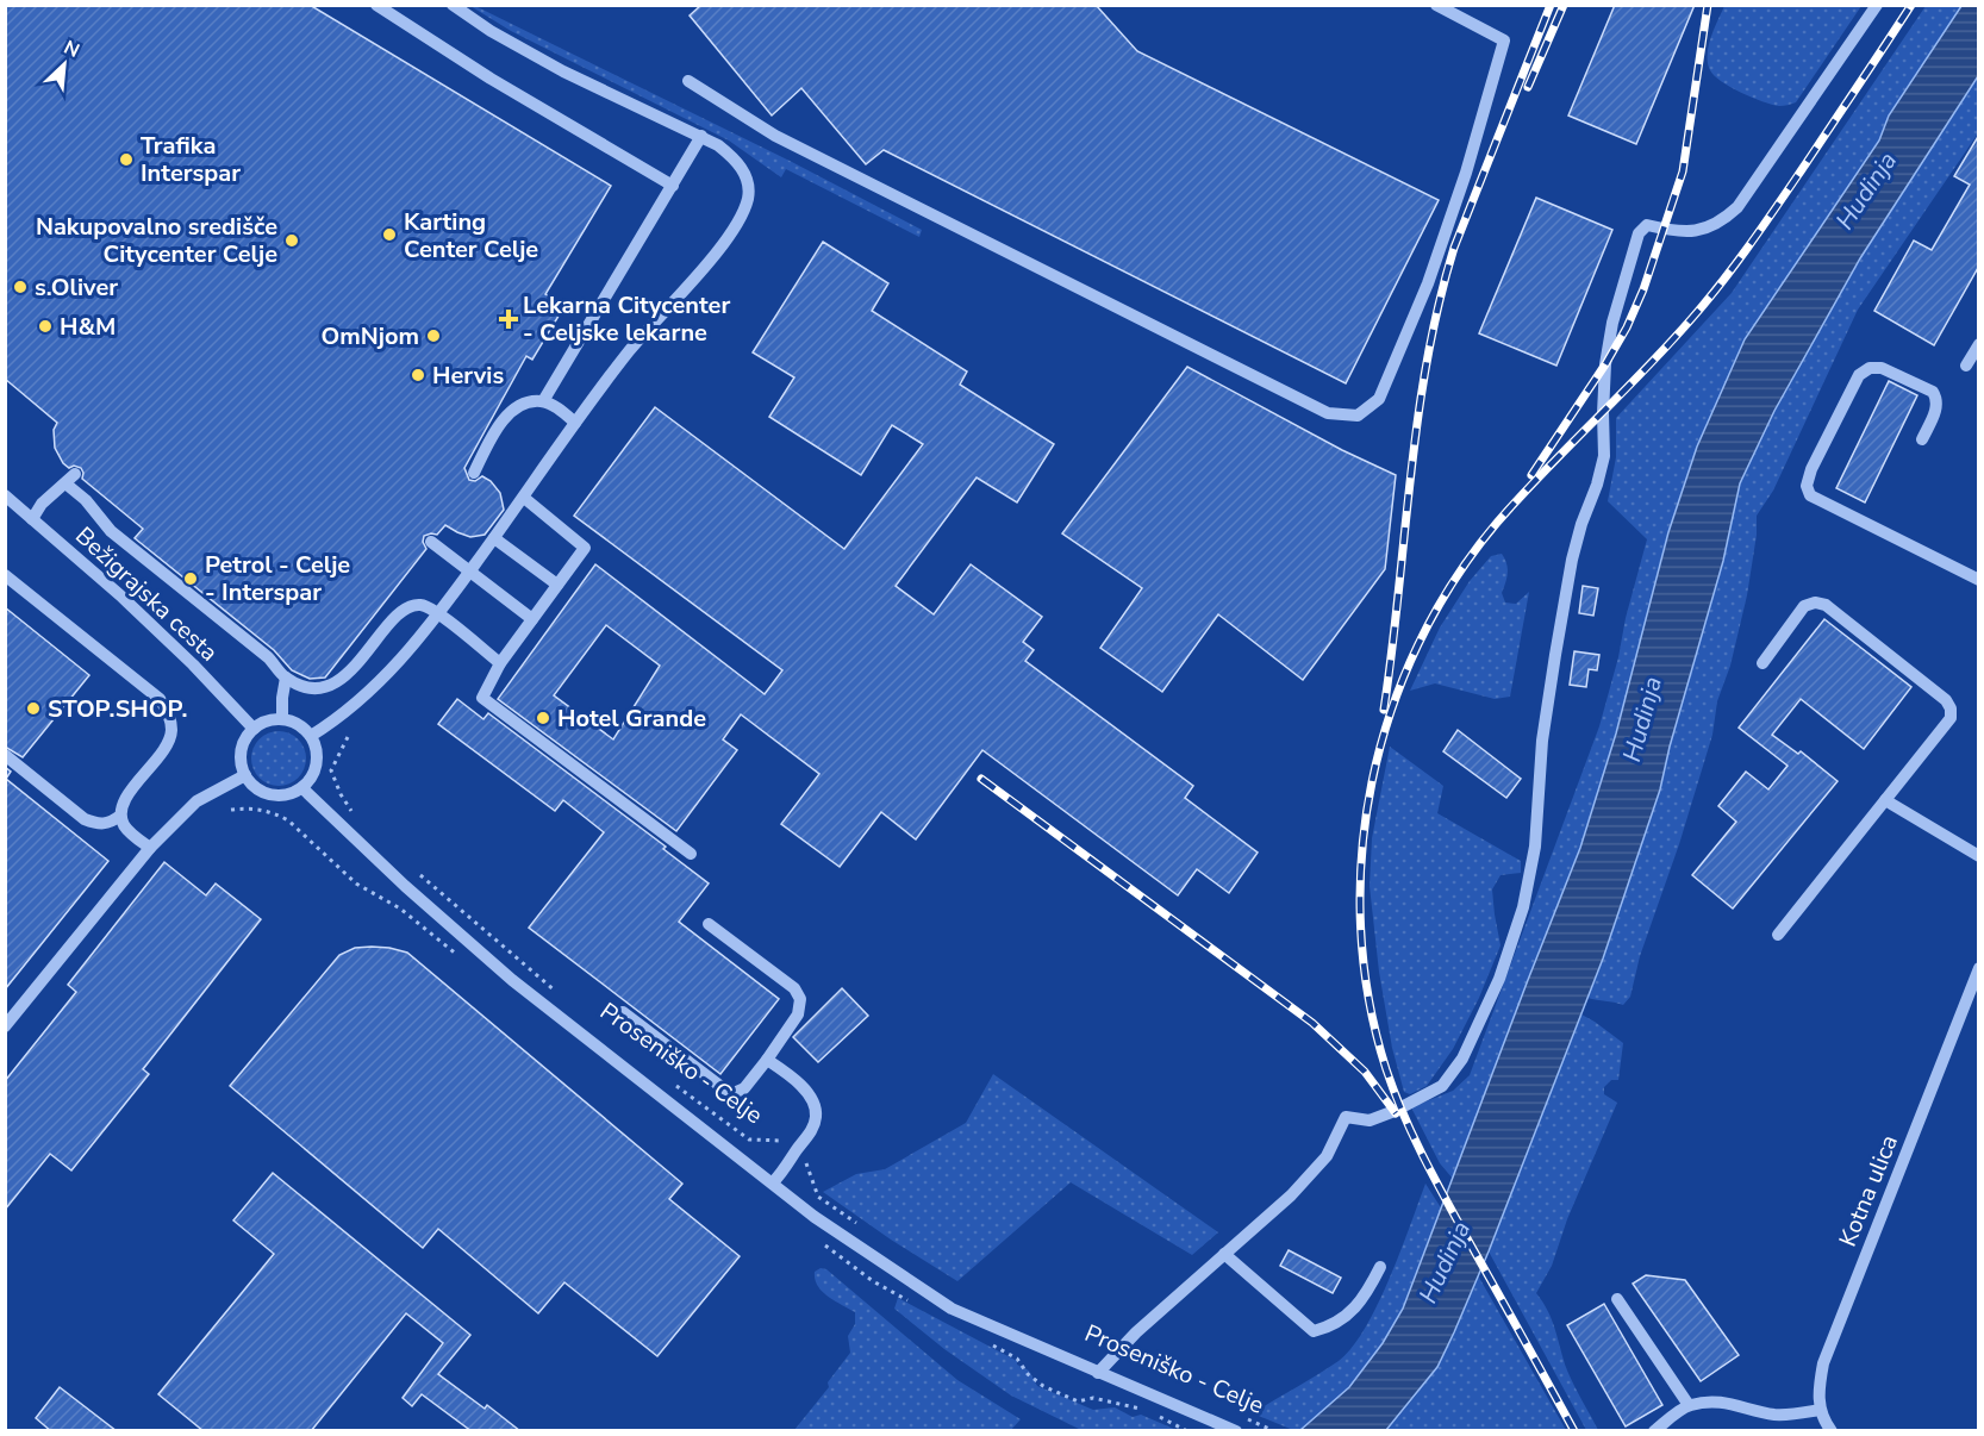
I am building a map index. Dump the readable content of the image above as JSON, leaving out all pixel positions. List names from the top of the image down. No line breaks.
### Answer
{"streets":{"street":["Bežigrajska cesta","Kotna ulica"],"path":["Proseniško - Celje"]},"water":["Hudinja"],"places":{"other":["Trafika Interspar","Karting Center Celje","Nakupovalno središče Citycenter Celje","s.Oliver","H&M","OmNjom","Hervis","Petrol - Celje - Interspar","STOP.SHOP.","Hotel Grande"],"health":["Lekarna Citycenter - Celjske lekarne"]},"north":"top right"}
